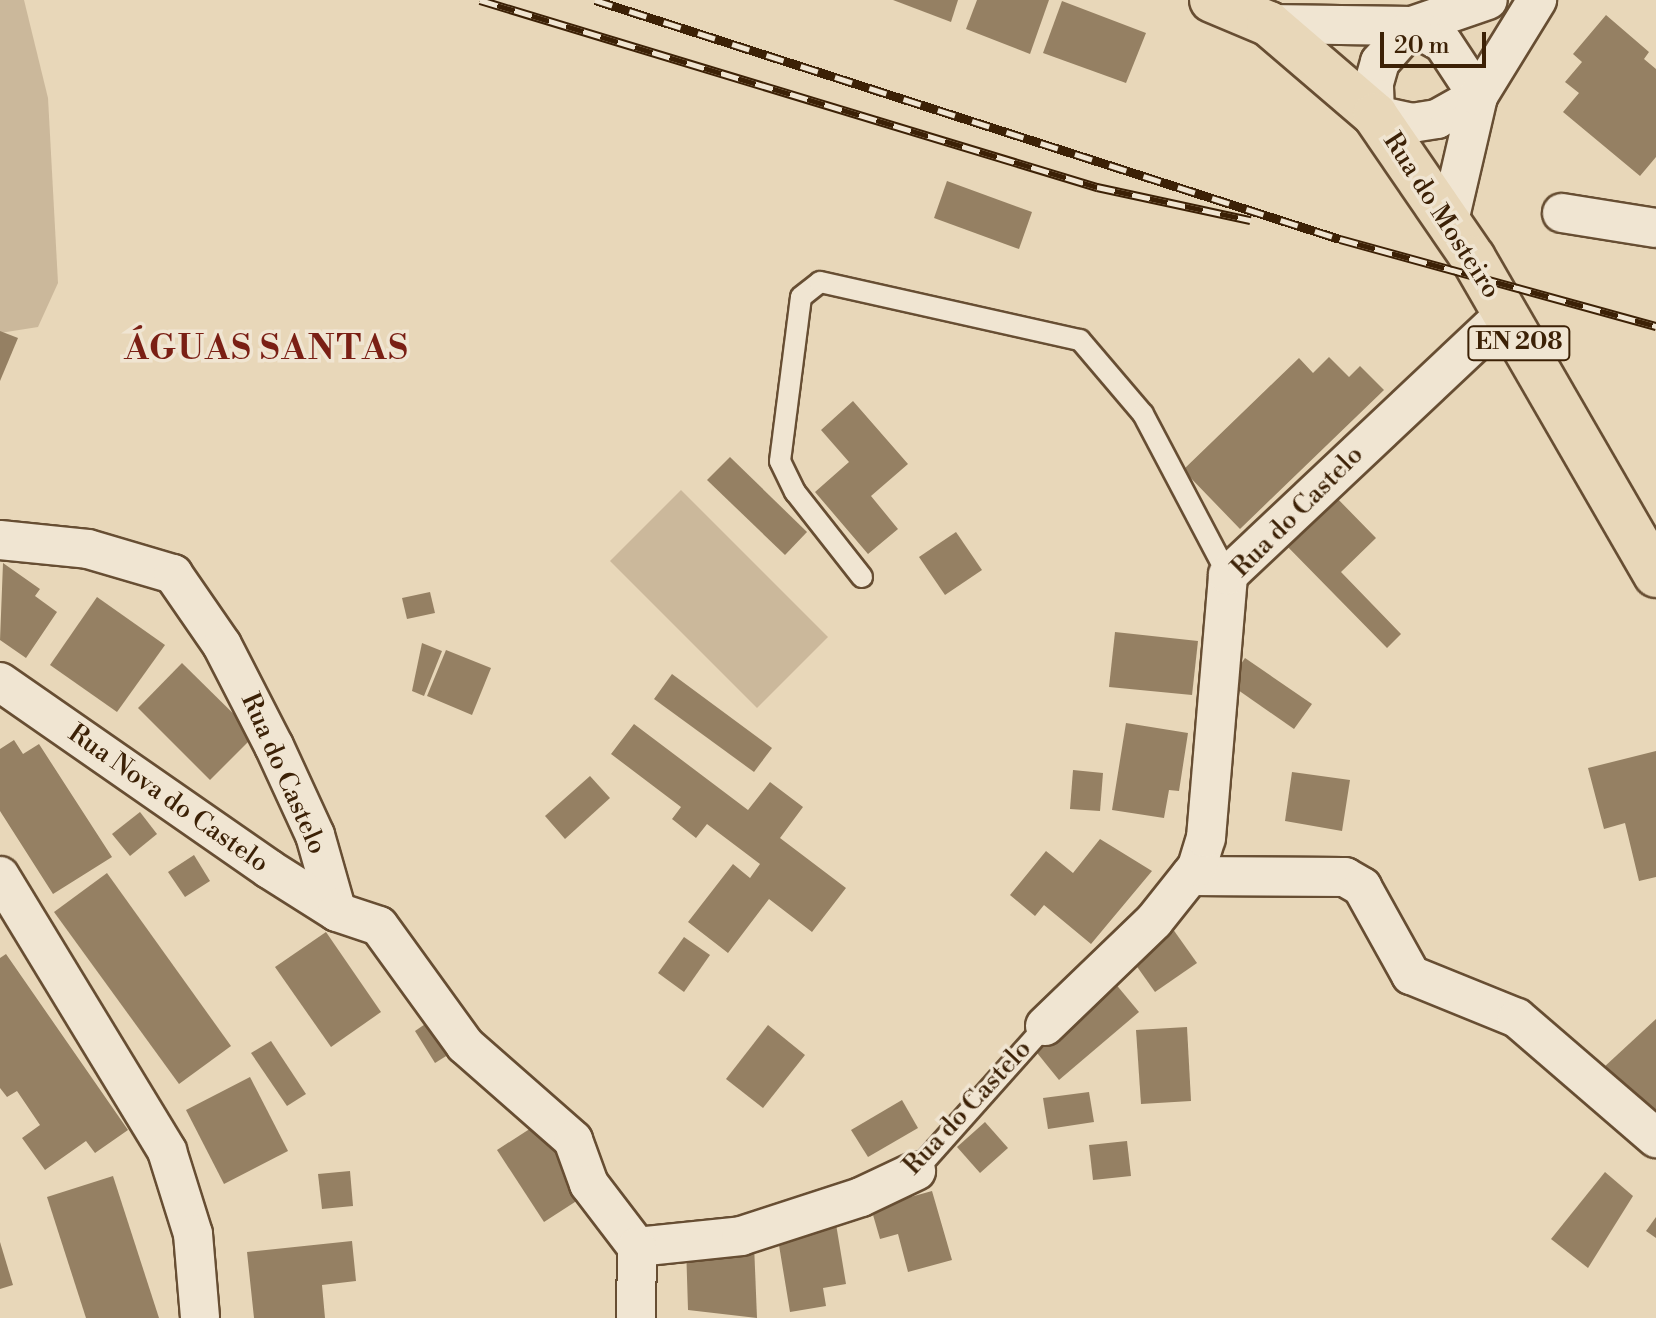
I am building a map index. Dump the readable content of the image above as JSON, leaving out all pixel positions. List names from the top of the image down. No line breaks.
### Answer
{"streets":{"main road":["Rua do Mosteiro","EN 208"],"street":["Rua do Castelo","Rua Nova do Castelo"]},"crossings":[["Rua do Mosteiro","Rua do Castelo"],["Rua do Castelo","Rua Nova do Castelo"]],"districts":["ÁGUAS SANTAS"],"scale_bar":"20 m"}
